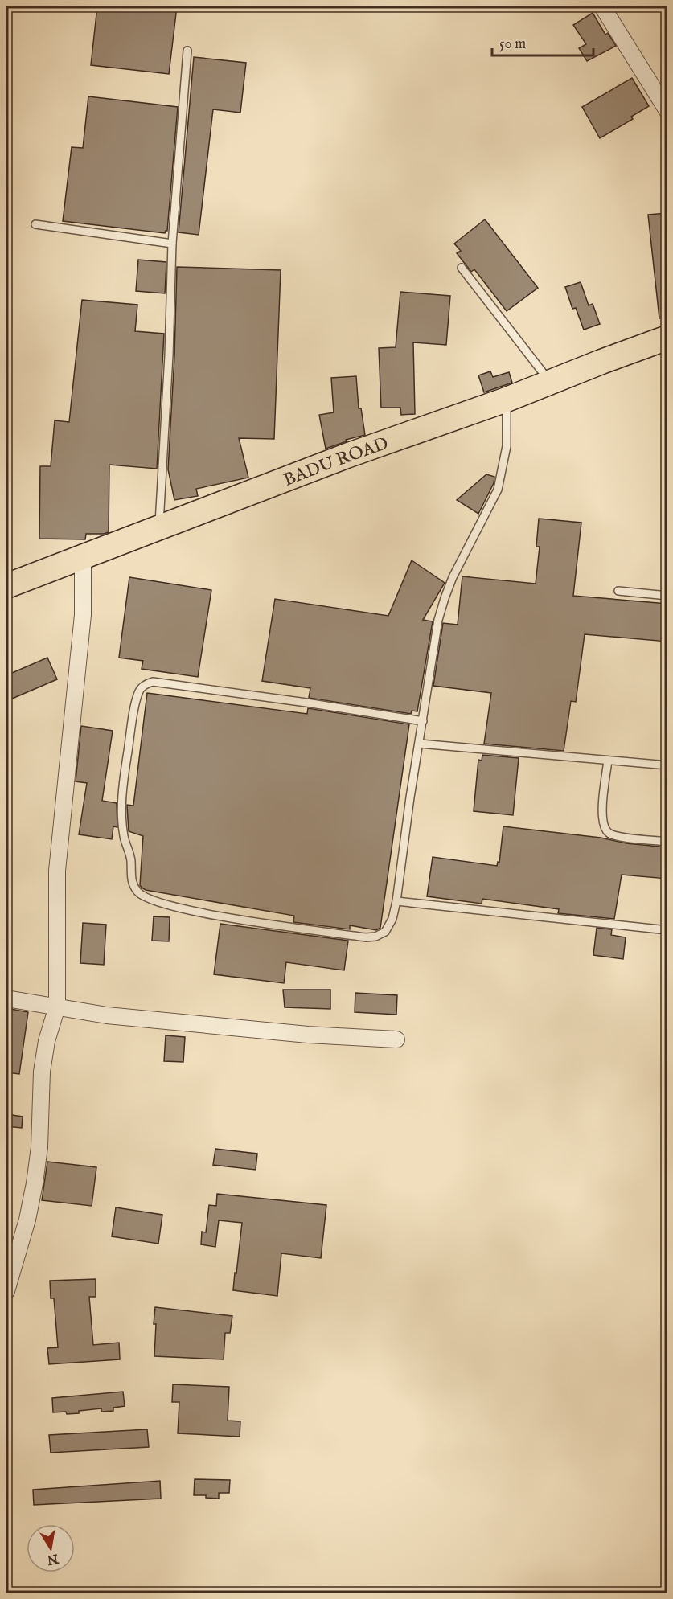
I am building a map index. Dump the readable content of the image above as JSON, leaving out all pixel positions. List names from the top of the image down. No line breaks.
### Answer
{"streets":{"main road":["BADU ROAD"]},"scale_bar":"50 m","north":"bottom"}
